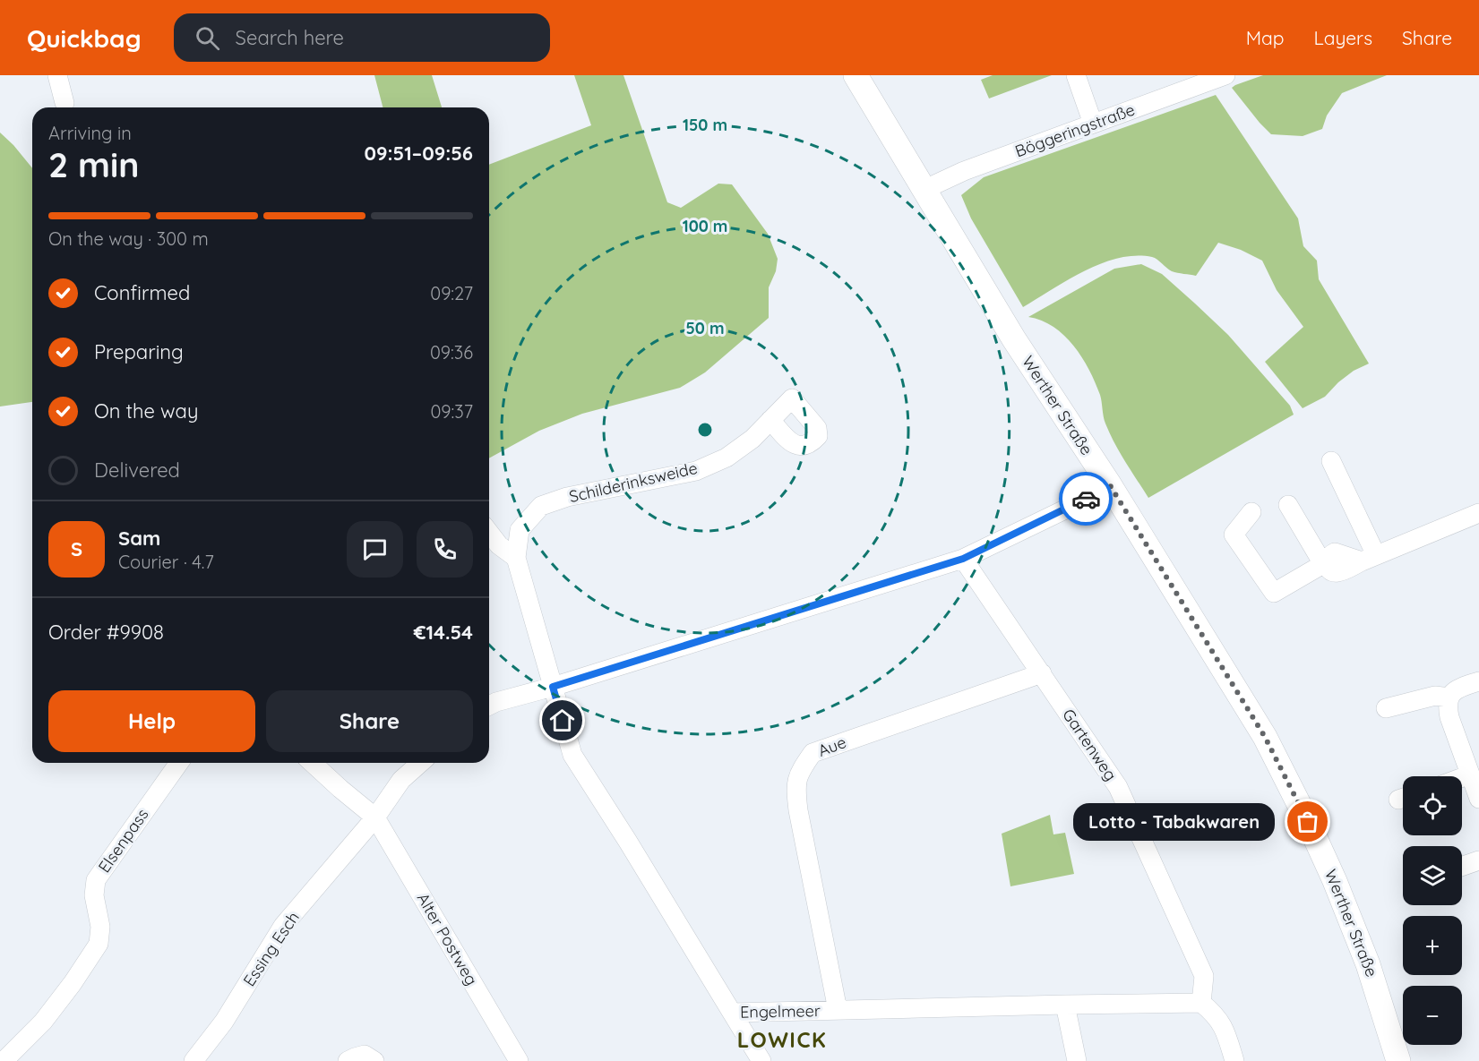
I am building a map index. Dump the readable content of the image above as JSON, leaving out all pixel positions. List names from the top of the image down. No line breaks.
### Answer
{"streets":{"main road":["Werther Straße"],"street":["Böggeringstraße","Schilderinksweide","Gartenweg","Aue","Elsenpass","Alter Postweg","Essing Esch","Engelmeer"]},"crossings":[["Böggeringstraße","Werther Straße"],["Schilderinksweide","Engelmeer"],["Gartenweg","Aue"],["Gartenweg","Engelmeer"],["Aue","Engelmeer"],["Alter Postweg","Essing Esch"]],"districts":["LOWICK"],"places":["Lotto - Tabakwaren"],"page":{"header":"Quickbag","search":"Search here","nav":["Map","Layers","Share"],"heading":["2 min","Arriving in","09:51–09:56"],"panel":["Sam","Courier · 4.7","Order #9908","€14.54"],"bar":"On the way · 300 m","list":[["Confirmed","09:27"],["Preparing","09:36"],["On the way","09:37"],"Delivered"],"round":"S","buttons":["Help","Share"],"map_buttons":["+","−"],"bubble":"Lotto - Tabakwaren"},"rings":["150 m","100 m","50 m"]}
